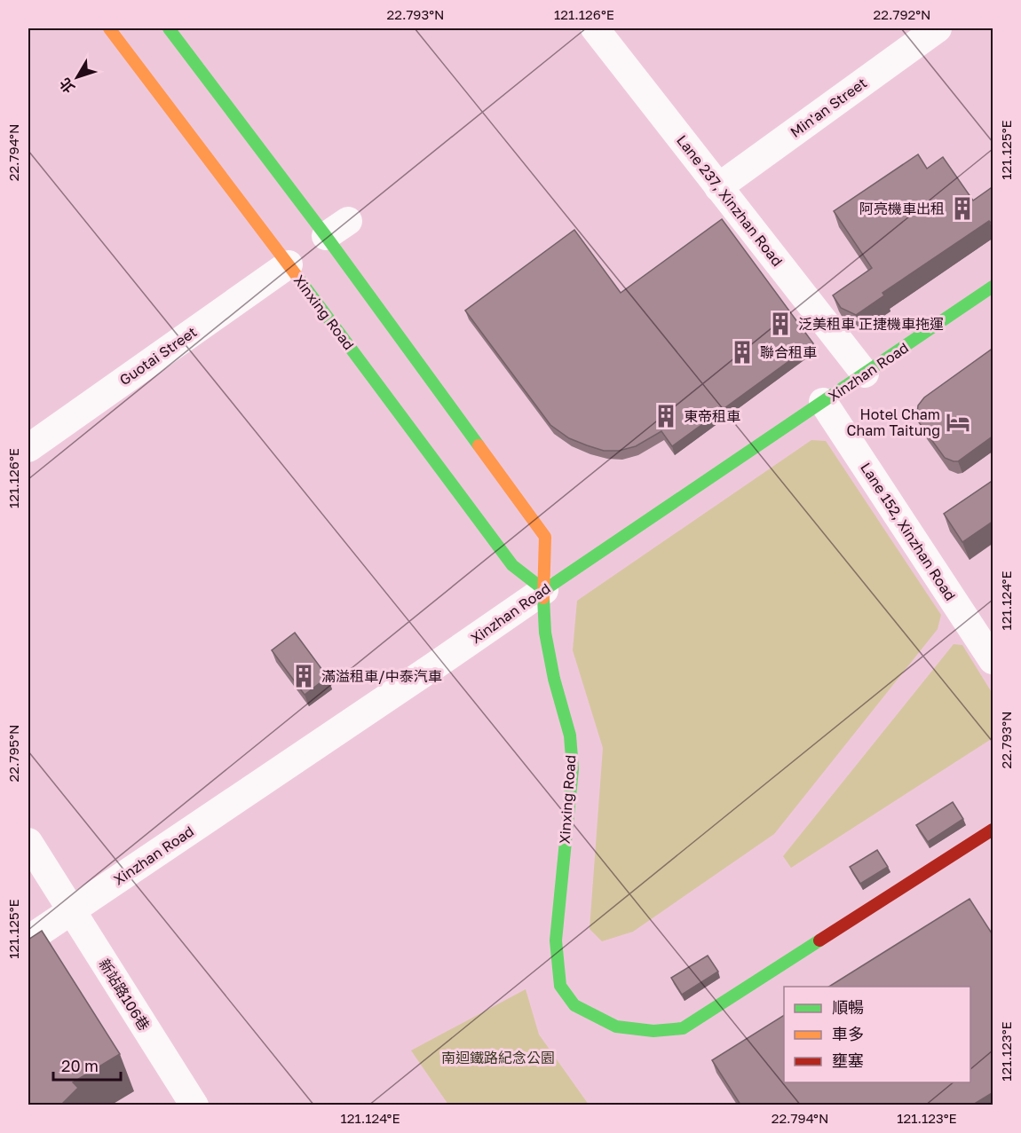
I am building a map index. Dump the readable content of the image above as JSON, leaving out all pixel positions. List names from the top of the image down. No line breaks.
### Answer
{"streets":{"street":["Min'an Street","Lane 237, Xinzhan Road","Xinxing Road","Guotai Street","Xinzhan Road","Lane 152, Xinzhan Road","新站路106巷"]},"crossings":[["Min'an Street","Lane 237, Xinzhan Road"],["Lane 237, Xinzhan Road","Xinzhan Road"],["Xinxing Road","Guotai Street"],["Xinxing Road","Xinzhan Road"],["Xinzhan Road","Lane 152, Xinzhan Road"],["Xinzhan Road","新站路106巷"]],"parks":["南迴鐵路紀念公園"],"places":{"building":["阿亮機車出租","泛美租車 正捷機車拖運","聯合租車","東帝租車","滿溢租車/中泰汽車"],"hotel":["Hotel Cham Cham Taitung"]},"legend":["順暢","車多","壅塞"],"scale_bar":"20 m","north":"bottom left","coordinates":["22.793°N","121.126°E","22.792°N","121.125°E","22.794°N","121.124°E","22.795°N","121.123°E"]}
